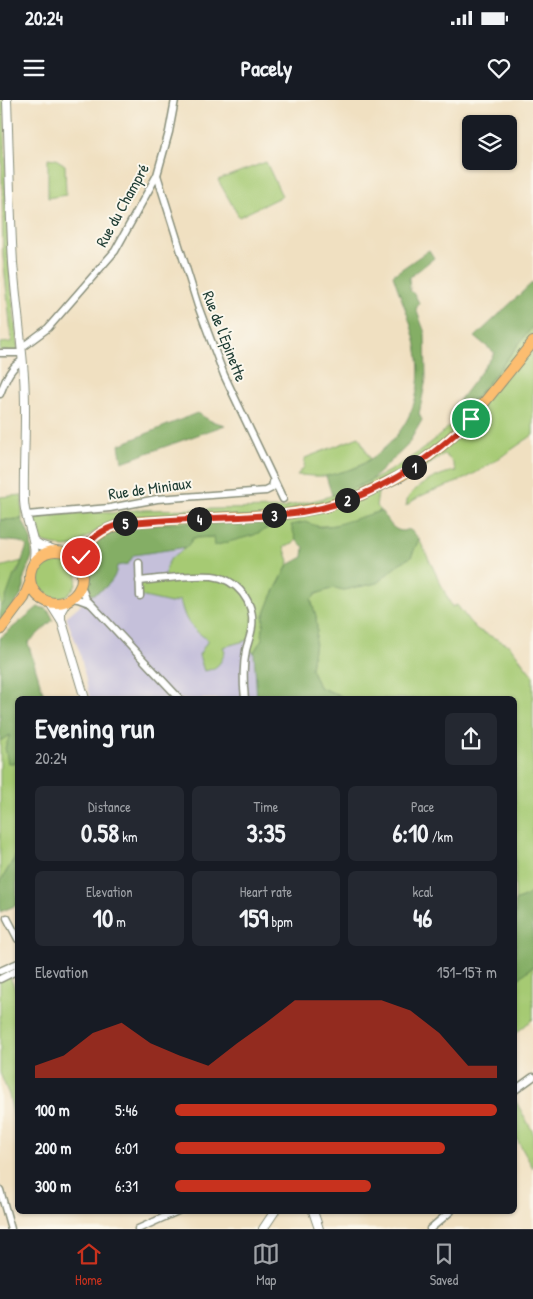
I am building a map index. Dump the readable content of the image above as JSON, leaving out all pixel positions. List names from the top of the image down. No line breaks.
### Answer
{"streets":{"street":["Rue du Champré","Rue de l'Epinette","Rue de Miniaux"]},"crossings":[["Rue du Champré","Rue de l'Epinette"],["Rue de l'Epinette","Rue de Miniaux"]],"page":{"status":"20:24","header":"Pacely","pins":["1","2","3","4","5"],"heading":["Evening run","20:24"],"stats":[["Distance","0.58 km"],["Time","3:35"],["Pace","6:10 /km"],["Elevation","10 m"],["Heart rate","159 bpm"],["kcal","46"]],"chart":["Elevation","151–157 m"],"list":[{"name":"100 m","note":"5:46"},{"name":"200 m","note":"6:01"},{"name":"300 m","note":"6:31"}],"tabs":["Home","Map","Saved"]}}
